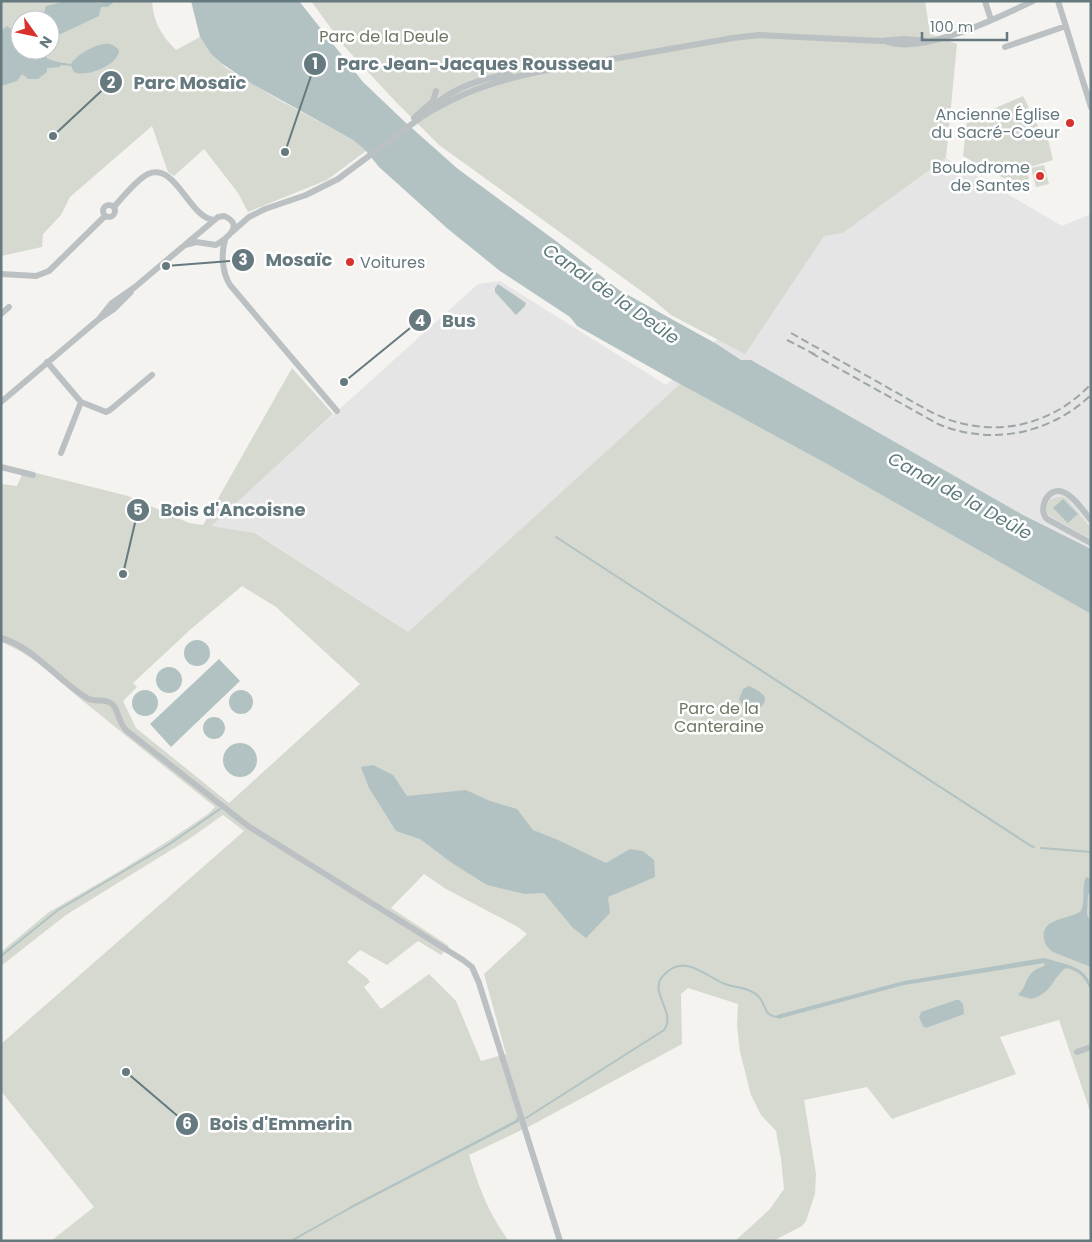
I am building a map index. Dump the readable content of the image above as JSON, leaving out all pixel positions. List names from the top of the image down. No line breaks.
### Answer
{"water":["Canal de la Deûle"],"parks":["Parc de la Deule","Parc de la Canteraine"],"places":["Ancienne Église du Sacré-Coeur","Parc Mosaïc","Parc Jean-Jacques Rousseau","Boulodrome de Santes","Voitures","Mosaïc","Bus","Bois d'Ancoisne","Bois d'Emmerin"],"scale_bar":"100 m","north":"bottom right"}
